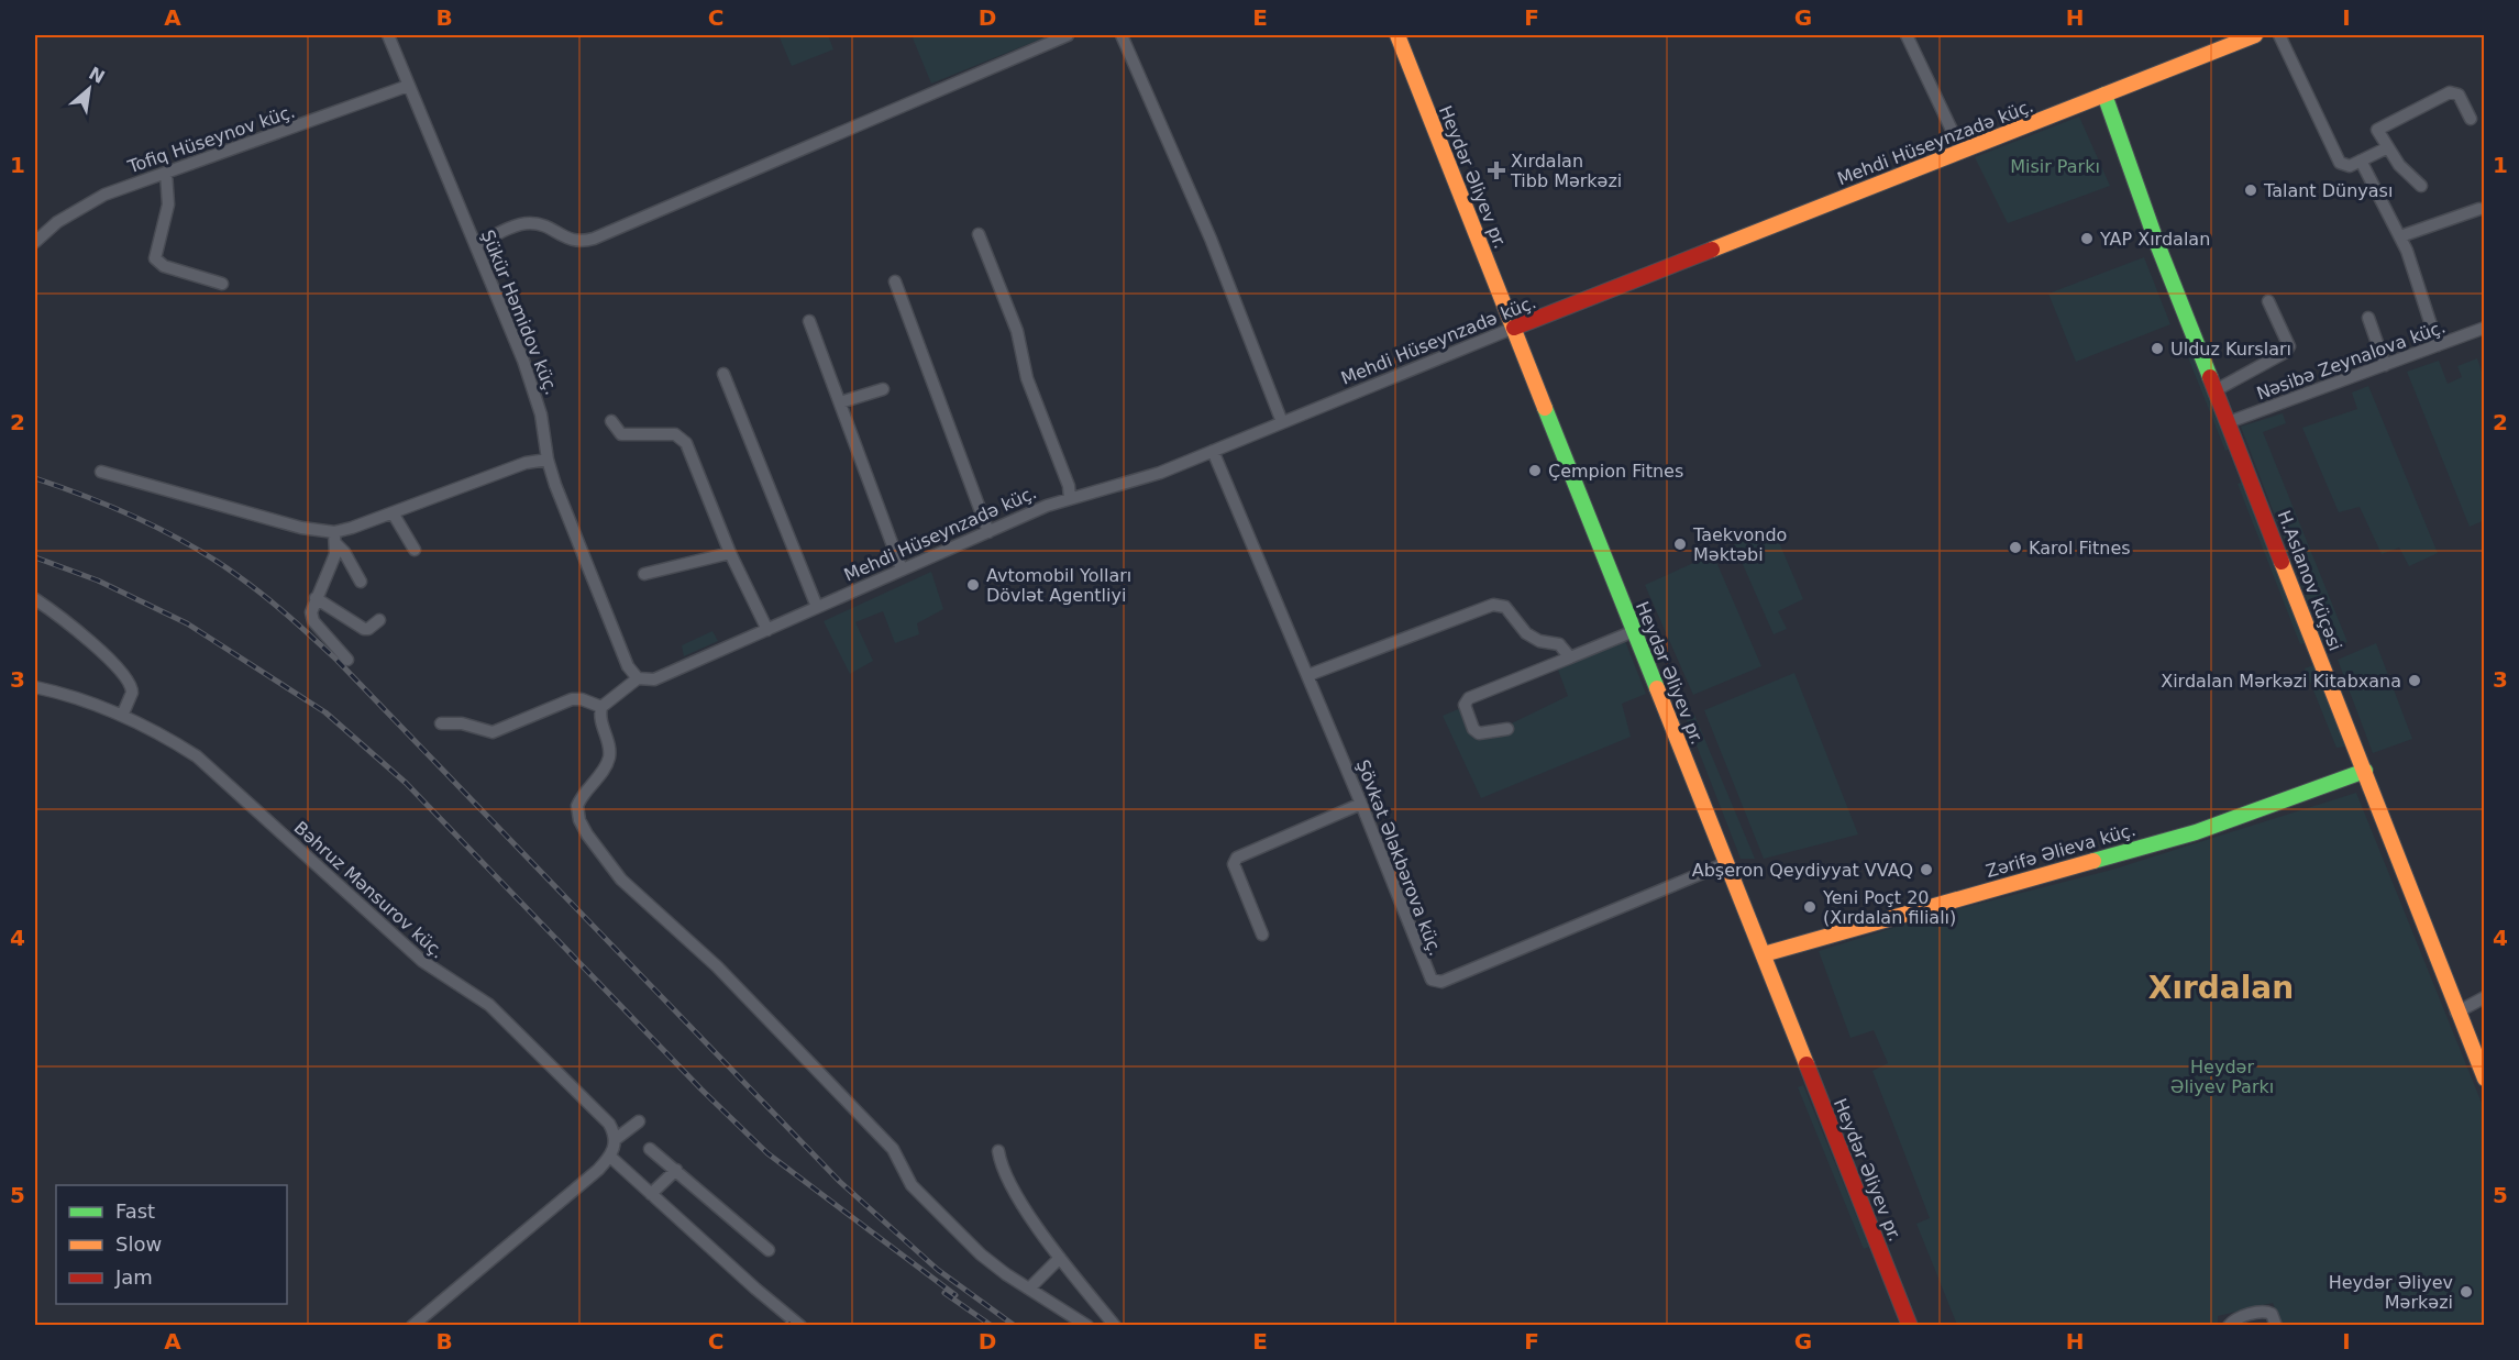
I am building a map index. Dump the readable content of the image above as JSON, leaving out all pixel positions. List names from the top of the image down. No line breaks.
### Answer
{"streets":{"street":["Tofiq Hüseynov küç.","Mehdi Hüseynzadə küç.","Heydər Əliyev pr.","Şükür Həmidov küç.","Nəsibə Zeynalova küç.","H.Aslanov küçəsi","Zərifə Əlieva küç.","Şövkət Ələkbərova küç.","Bəhruz Mənsurov küç."]},"crossings":[["Tofiq Hüseynov küç.","Şükür Həmidov küç."],["Mehdi Hüseynzadə küç.","Heydər Əliyev pr."],["Mehdi Hüseynzadə küç.","Şükür Həmidov küç."],["Mehdi Hüseynzadə küç.","H.Aslanov küçəsi"],["Mehdi Hüseynzadə küç.","Şövkət Ələkbərova küç."],["Heydər Əliyev pr.","Zərifə Əlieva küç."],["Heydər Əliyev pr.","Şövkət Ələkbərova küç."],["Nəsibə Zeynalova küç.","H.Aslanov küçəsi"],["H.Aslanov küçəsi","Zərifə Əlieva küç."]],"districts":["Xırdalan"],"parks":["Misir Parkı","Heydər Əliyev Parkı"],"places":{"health":["Xırdalan Tibb Mərkəzi"],"other":["Talant Dünyası","YAP Xırdalan","Ulduz Kursları","Çempion Fitnes","Taekvondo Məktəbi","Karol Fitnes","Avtomobil Yolları Dövlət Agentliyi","Xirdalan Mərkəzi Kitabxana","Abşeron Qeydiyyat VVAQ","Yeni Poçt 20 (Xırdalan filialı)","Heydər Əliyev Mərkəzi"]},"legend":["Fast","Slow","Jam"],"north":"top right","grid":{"columns":["A","B","C","D","E","F","G","H","I"],"rows":["1","2","3","4","5"]}}
